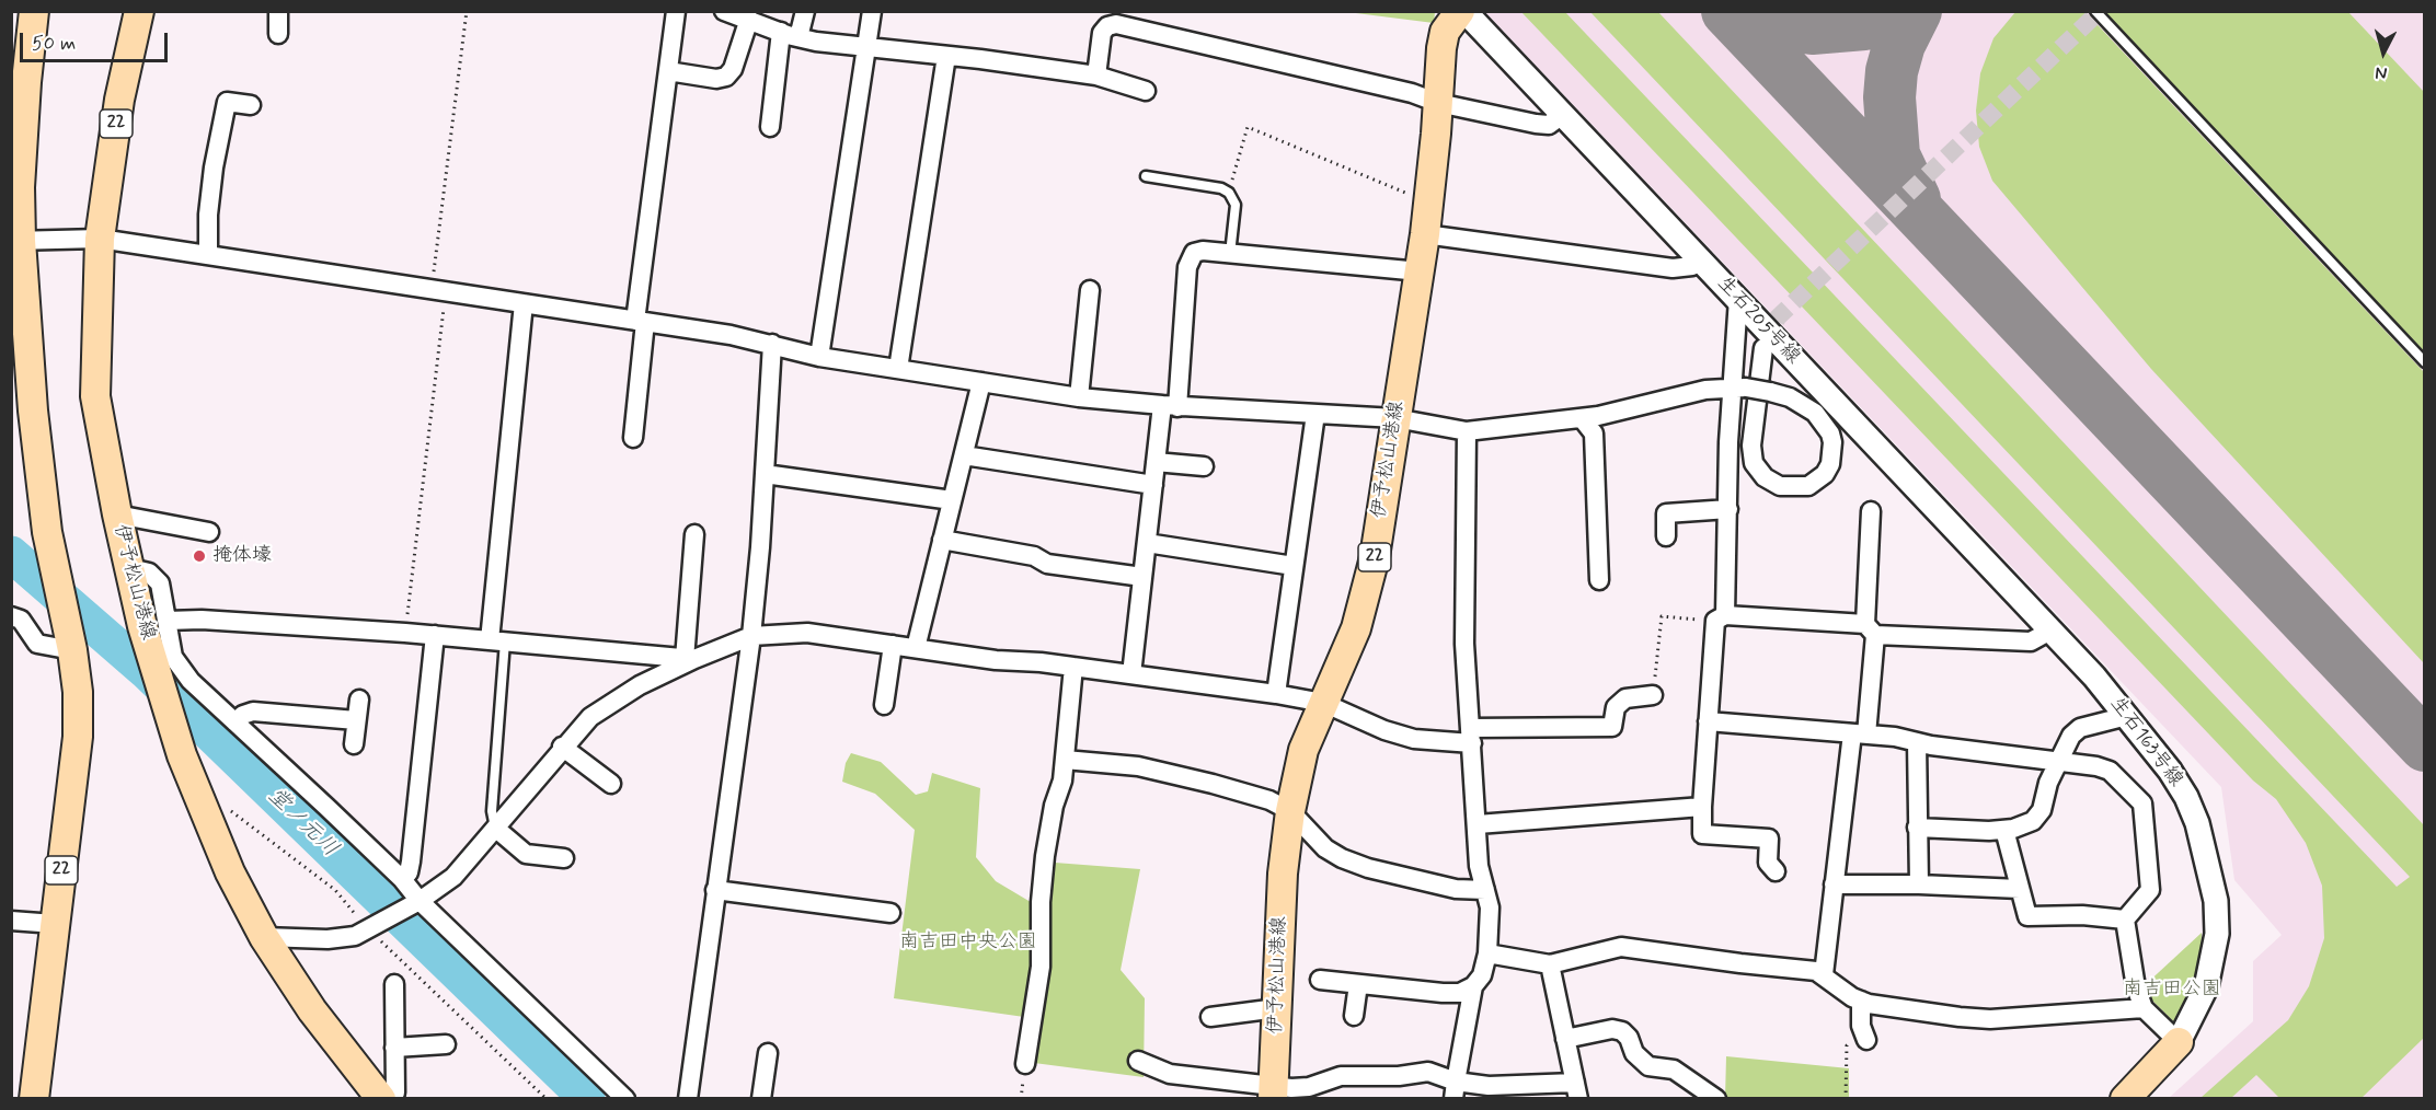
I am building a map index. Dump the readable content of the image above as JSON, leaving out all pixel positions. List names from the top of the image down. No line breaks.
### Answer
{"streets":{"main road":["22","伊予松山港線"],"street":["生石205号線","生石163号線"]},"crossings":[["生石205号線","伊予松山港線"],["生石205号線","生石163号線"]],"water":["堂ノ元川"],"parks":["南吉田中央公園","南吉田公園"],"places":["掩体壕"],"scale_bar":"50 m","north":"bottom"}
